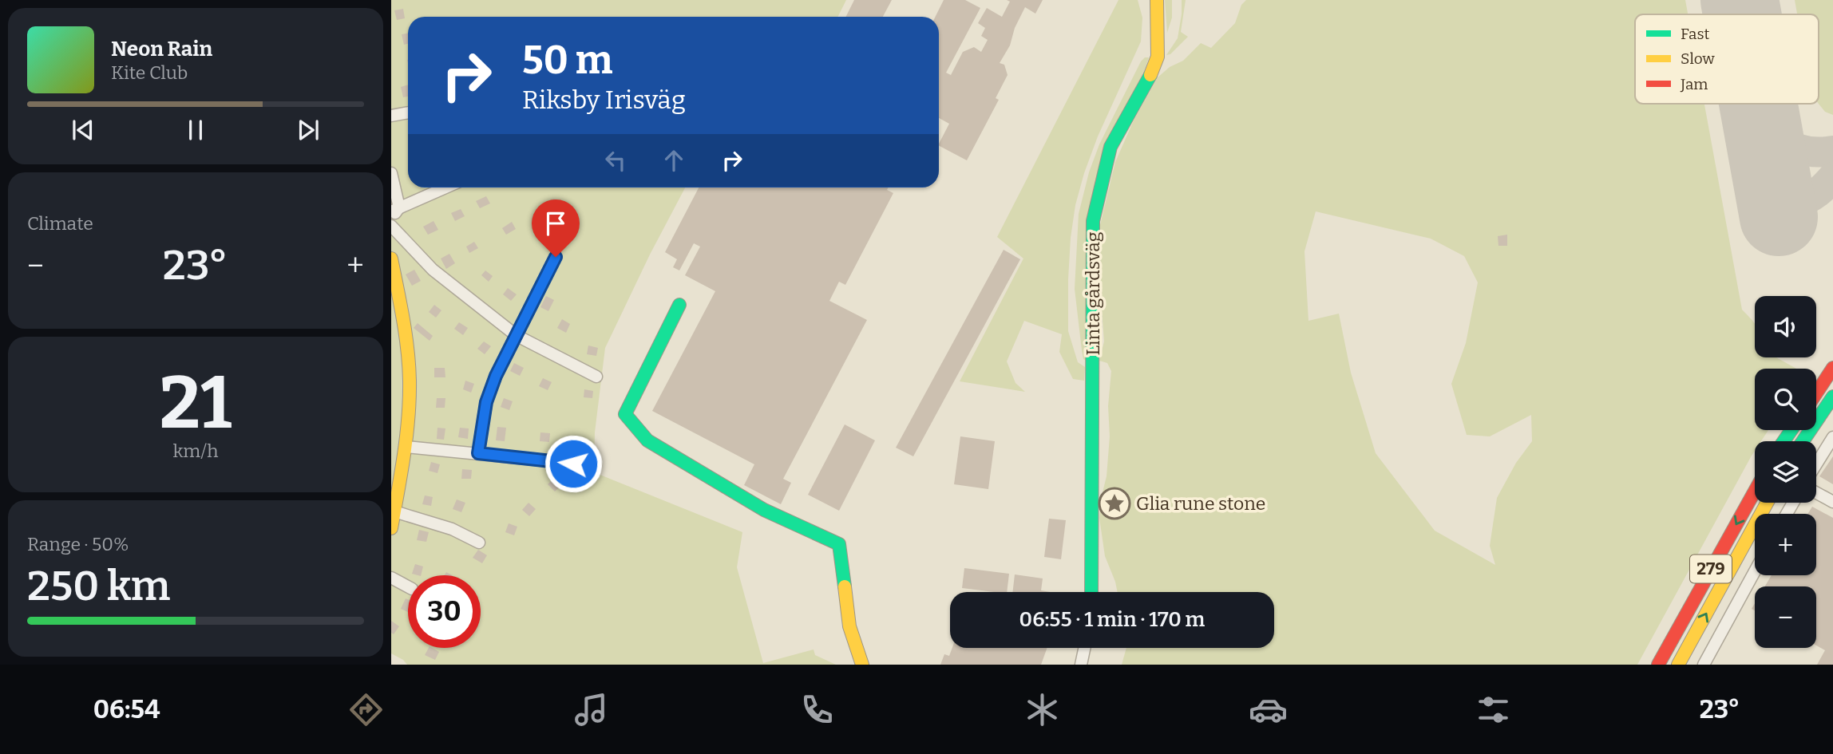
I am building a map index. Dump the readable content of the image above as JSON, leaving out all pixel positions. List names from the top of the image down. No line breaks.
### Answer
{"streets":{"street":["Linta gårdsväg","279"]},"places":{"place":["Glia rune stone"]},"legend":["Fast","Slow","Jam"],"page":{"turn":["50 m","Riksby Irisväg"],"song":["Neon Rain","Kite Club"],"tile":["Climate",["21","km/h"],["Range · 50%","250 km"]],"heat":["−","23°","+"],"map_buttons":["+","−"],"limit":"30","trip":"06:55 · 1 min · 170 m","tabs":["06:54","23°"]}}
